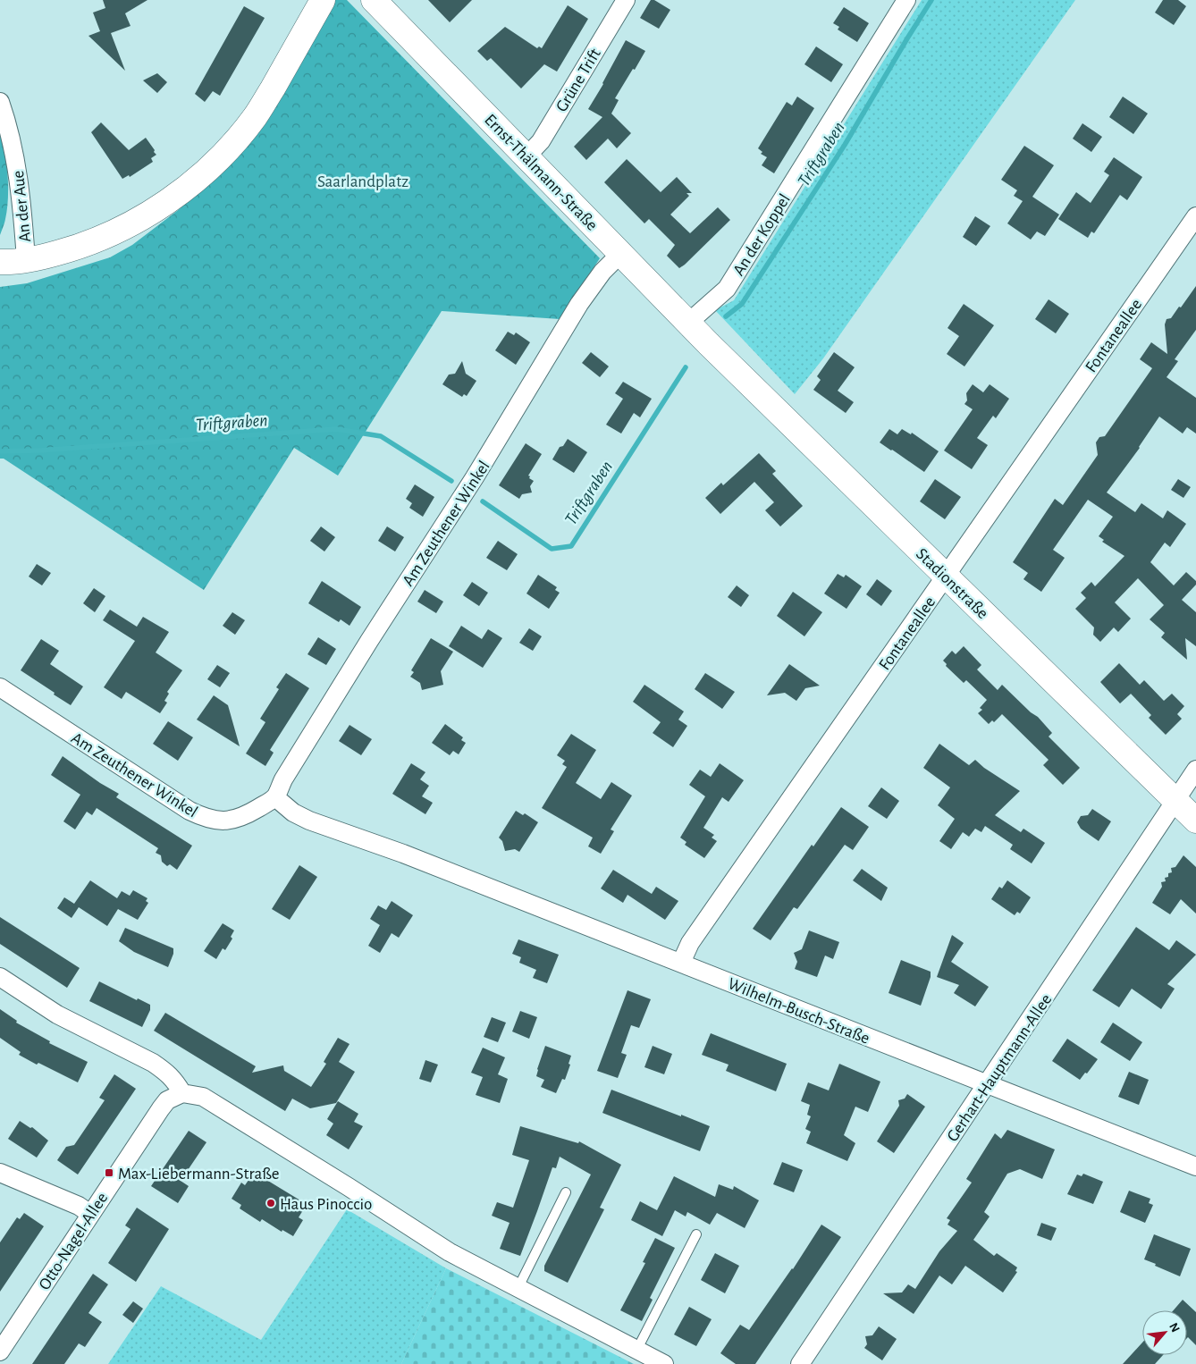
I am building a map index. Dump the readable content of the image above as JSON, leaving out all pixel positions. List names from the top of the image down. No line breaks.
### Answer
{"streets":{"street":["Grüne Trift","Ernst-Thälmann-Straße","An der Aue","An der Koppel","Fontaneallee","Am Zeuthener Winkel","Stadionstraße","Wilhelm-Busch-Straße","Gerhart-Hauptmann-Allee","Otto-Nagel-Allee"]},"crossings":[["Grüne Trift","Ernst-Thälmann-Straße"],["Ernst-Thälmann-Straße","An der Koppel"],["Ernst-Thälmann-Straße","Am Zeuthener Winkel"],["Ernst-Thälmann-Straße","Stadionstraße"],["Fontaneallee","Stadionstraße"],["Fontaneallee","Wilhelm-Busch-Straße"],["Am Zeuthener Winkel","Wilhelm-Busch-Straße"],["Stadionstraße","Gerhart-Hauptmann-Allee"],["Wilhelm-Busch-Straße","Gerhart-Hauptmann-Allee"]],"water":["Triftgraben"],"parks":["Saarlandplatz"],"places":{"transit":["Max-Liebermann-Straße"],"other":["Haus Pinoccio"]},"north":"top right"}
